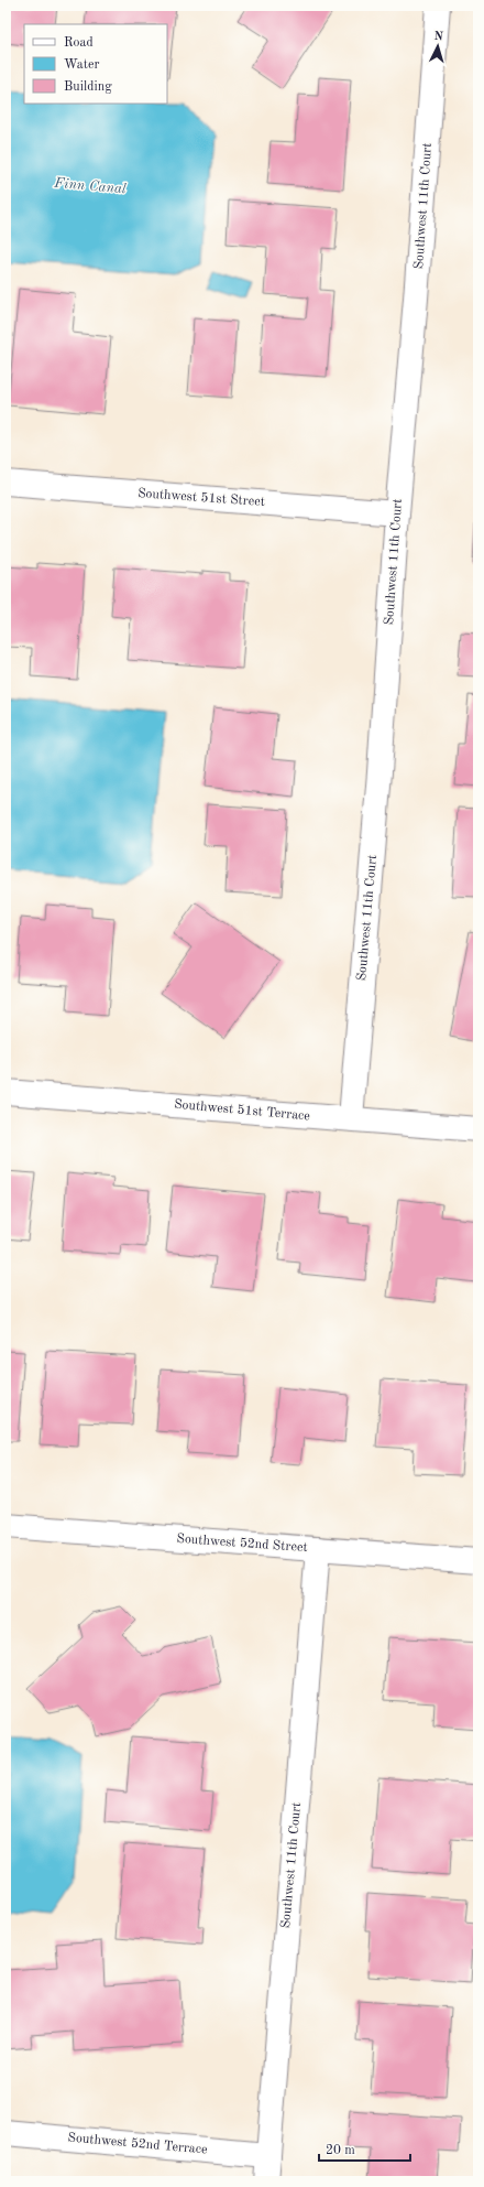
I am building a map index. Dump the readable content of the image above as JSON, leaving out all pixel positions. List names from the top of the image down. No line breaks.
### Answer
{"streets":{"street":["Southwest 11th Court","Southwest 51st Street","Southwest 51st Terrace","Southwest 52nd Street","Southwest 52nd Terrace"]},"crossings":[["Southwest 11th Court","Southwest 51st Street"],["Southwest 11th Court","Southwest 51st Terrace"],["Southwest 11th Court","Southwest 52nd Street"],["Southwest 11th Court","Southwest 52nd Terrace"]],"water":["Finn Canal"],"legend":["Road","Water","Building"],"scale_bar":"20 m","north":"top"}
